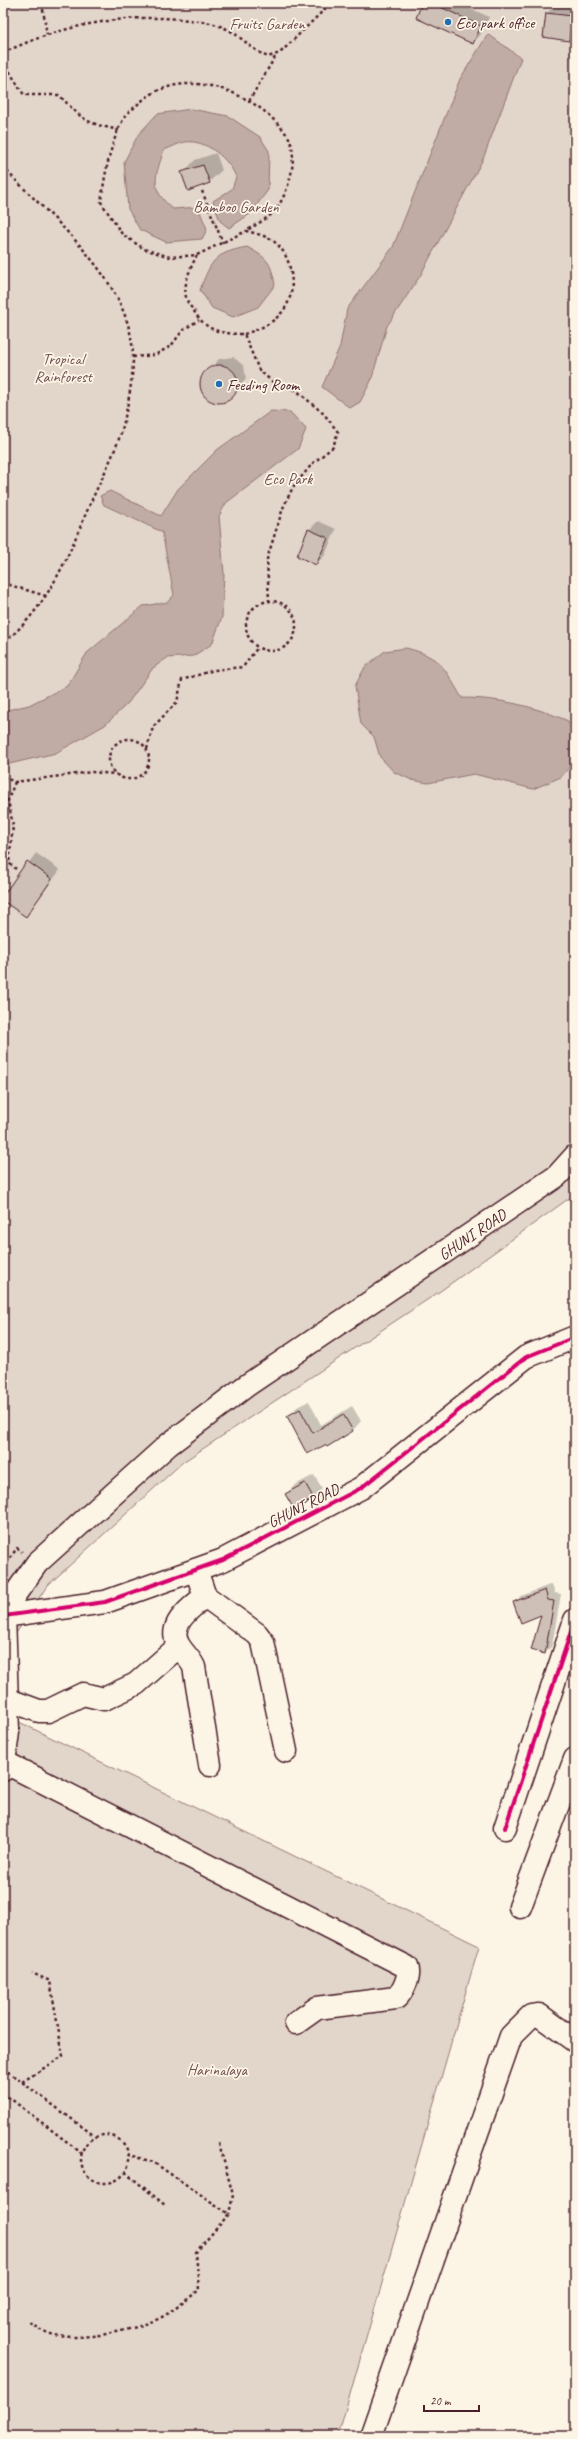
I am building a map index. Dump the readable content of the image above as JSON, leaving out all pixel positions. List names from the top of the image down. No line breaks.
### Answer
{"streets":{"street":["GHUNI ROAD"]},"parks":["Fruits Garden","Bamboo Garden","Tropical Rainforest","Eco Park","Harinalaya"],"places":["Eco park office","Feeding Room"],"scale_bar":"20 m"}
